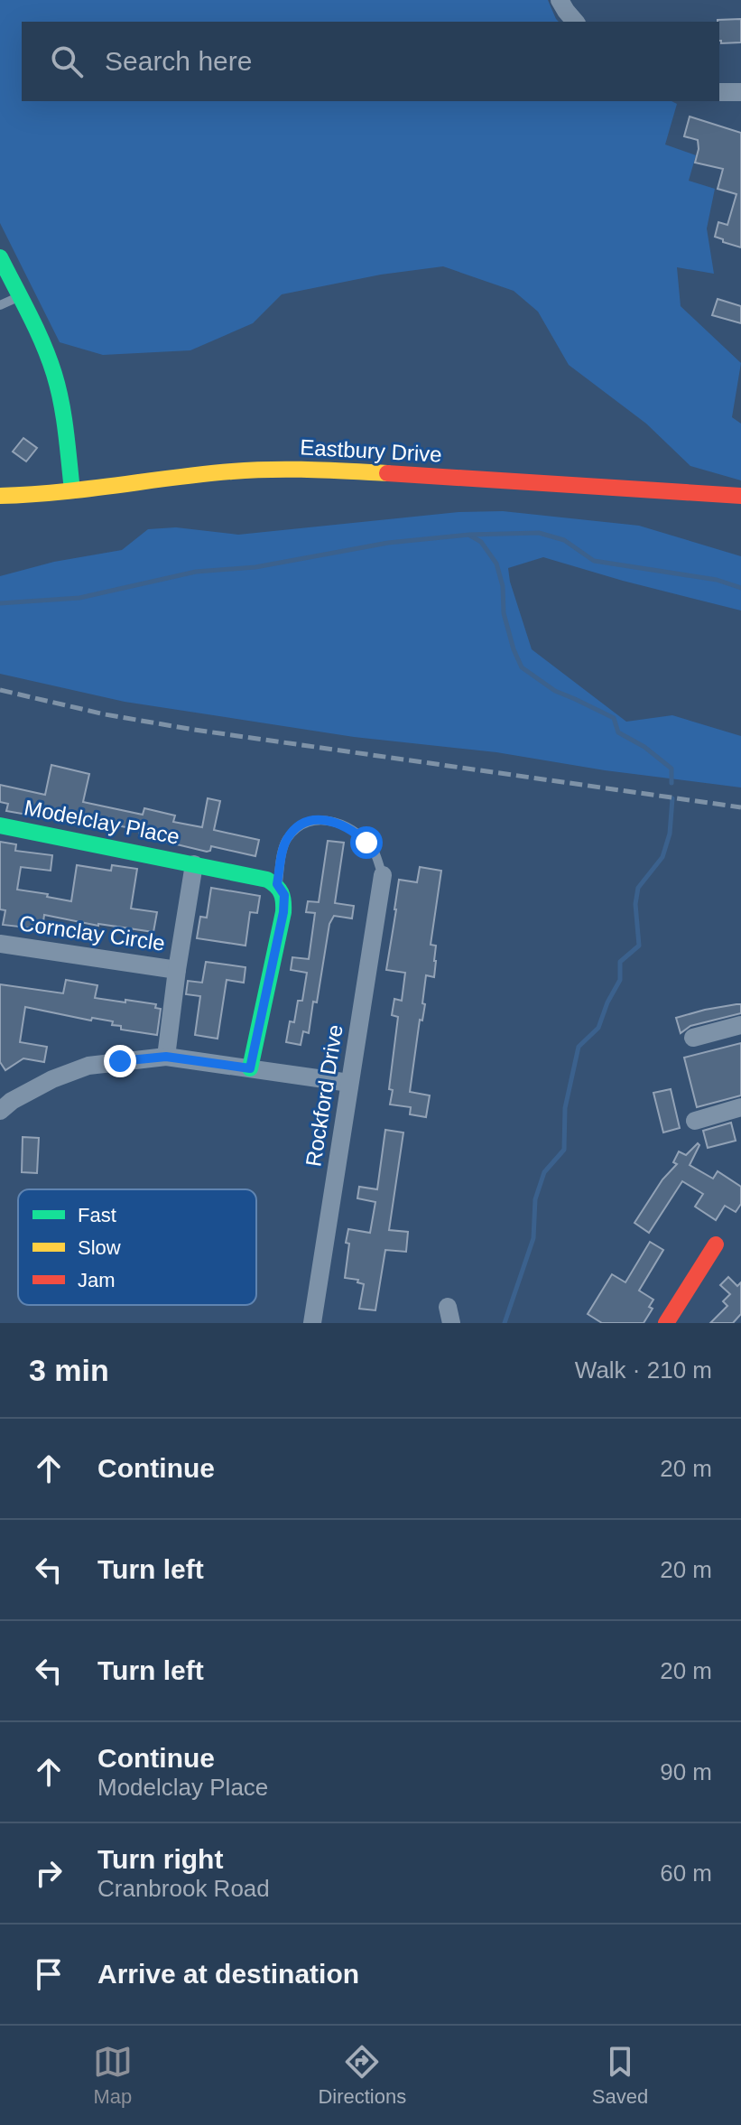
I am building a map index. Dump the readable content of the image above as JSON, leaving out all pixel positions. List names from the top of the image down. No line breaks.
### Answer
{"streets":{"street":["Eastbury Drive","Modelclay Place","Cornclay Circle","Rockford Drive"]},"crossings":[["Modelclay Place","Cornclay Circle"]],"legend":["Fast","Slow","Jam"],"page":{"search":"Search here","heading":["3 min","Walk · 210 m"],"list":[["Continue","20 m"],["Turn left","20 m"],["Turn left","20 m"],["Continue","Modelclay Place","90 m"],["Turn right","Cranbrook Road","60 m"],"Arrive at destination"],"nav":["Map","Directions","Saved"]}}
